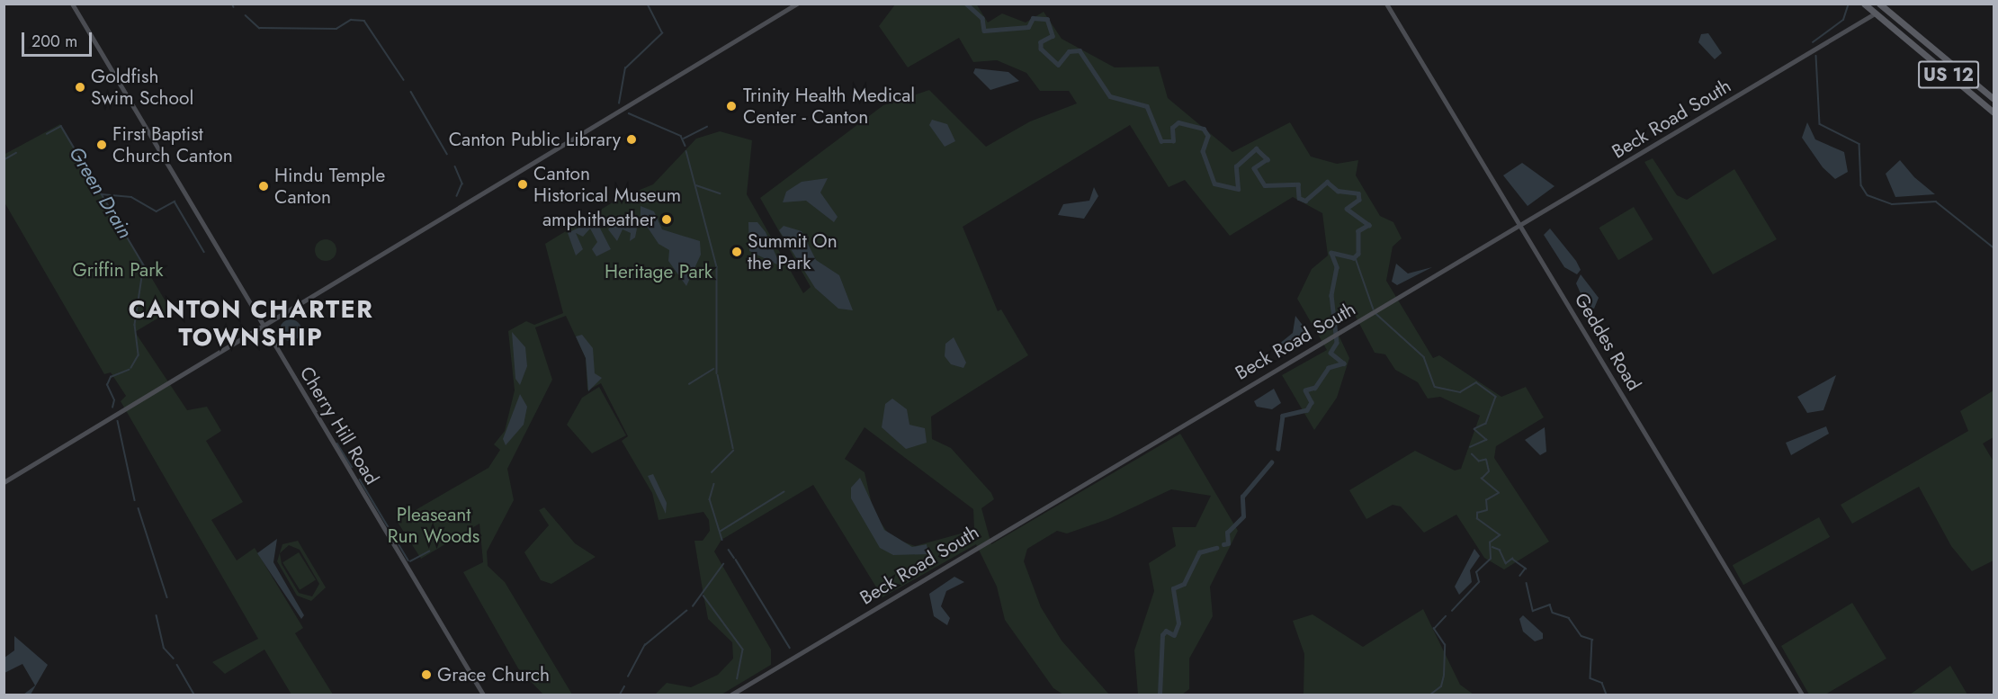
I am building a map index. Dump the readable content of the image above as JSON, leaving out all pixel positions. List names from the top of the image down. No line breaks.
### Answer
{"streets":{"main road":["US 12","Beck Road South","Geddes Road","Cherry Hill Road"]},"crossings":[["US 12","Beck Road South"],["Beck Road South","Geddes Road"]],"districts":["CANTON CHARTER TOWNSHIP"],"water":["Green Drain"],"parks":["Griffin Park","Heritage Park","Pleaseant Run Woods"],"places":["Goldfish Swim School","Trinity Health Medical Center - Canton","Canton Public Library","First Baptist Church Canton","Canton Historical Museum","Hindu Temple Canton","amphitheather","Summit On the Park","Grace Church"],"scale_bar":"200 m"}
